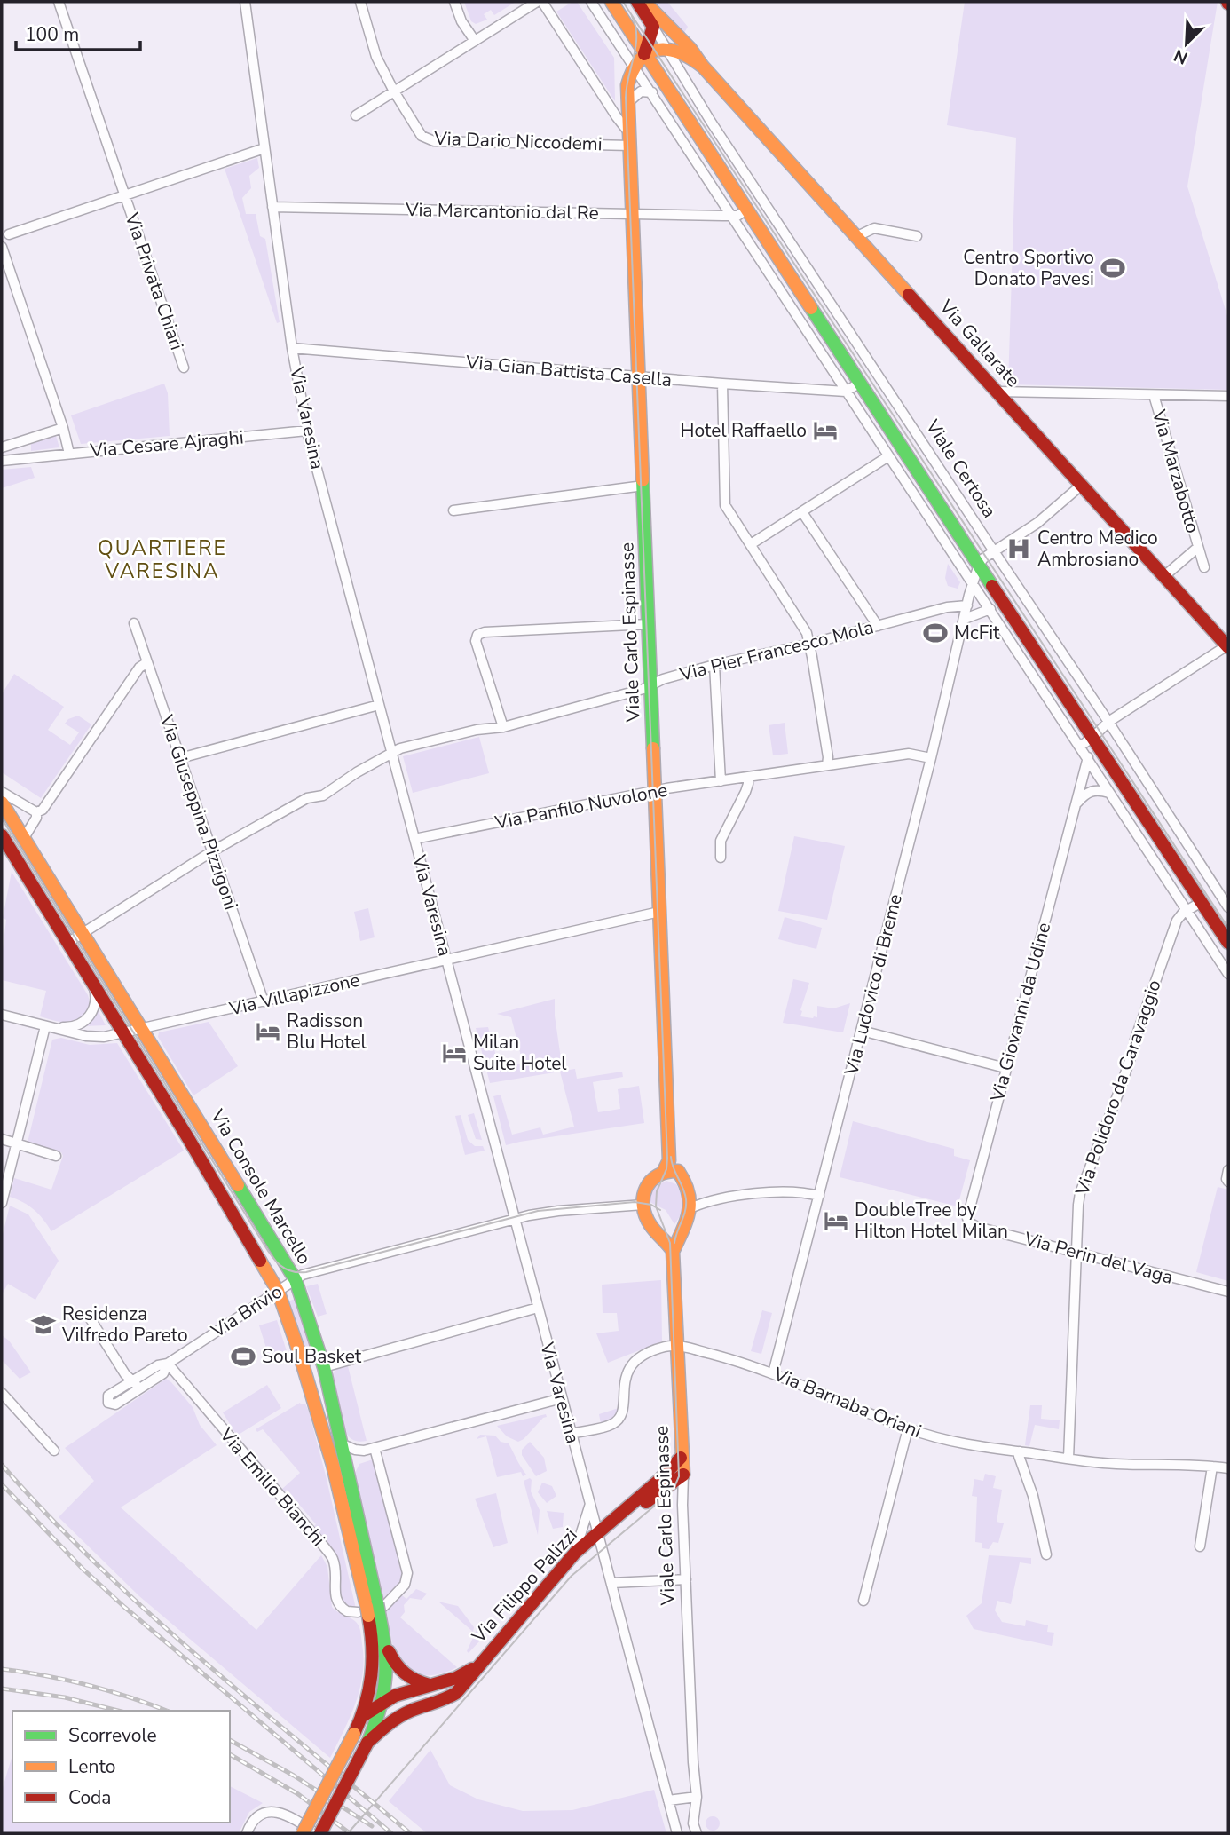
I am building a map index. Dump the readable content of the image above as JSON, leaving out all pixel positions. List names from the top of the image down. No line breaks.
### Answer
{"streets":{"main road":["Via Gallarate","Viale Certosa","Viale Carlo Espinasse","Via Console Marcello","Via Filippo Palizzi"],"street":["Via Dario Niccodemi","Via Marcantonio dal Re","Via Privata Chiari","Via Gian Battista Casella","Via Varesina","Via Cesare Ajraghi","Via Marzabotto","Via Pier Francesco Mola","Via Panfilo Nuvolone","Via Giuseppina Pizzigoni","Via Ludovico di Breme","Via Villapizzone","Via Giovanni da Udine","Via Polidoro da Caravaggio","Via Perin del Vaga","Via Brivio","Via Barnaba Oriani","Via Emilio Bianchi"]},"crossings":[["Via Dario Niccodemi","Viale Carlo Espinasse"],["Via Marcantonio dal Re","Via Varesina"],["Via Marcantonio dal Re","Viale Carlo Espinasse"],["Via Privata Chiari","Via Varesina"],["Via Gallarate","Via Marzabotto"],["Via Gian Battista Casella","Via Varesina"],["Via Gian Battista Casella","Viale Carlo Espinasse"],["Via Varesina","Via Cesare Ajraghi"],["Via Varesina","Via Pier Francesco Mola"],["Via Varesina","Via Panfilo Nuvolone"],["Via Varesina","Via Villapizzone"],["Via Varesina","Via Brivio"],["Via Varesina","Via Filippo Palizzi"],["Viale Carlo Espinasse","Via Pier Francesco Mola"],["Viale Carlo Espinasse","Via Panfilo Nuvolone"],["Viale Carlo Espinasse","Via Villapizzone"],["Viale Carlo Espinasse","Via Brivio"],["Viale Carlo Espinasse","Via Barnaba Oriani"],["Viale Carlo Espinasse","Via Filippo Palizzi"],["Via Pier Francesco Mola","Via Giuseppina Pizzigoni"],["Via Pier Francesco Mola","Via Ludovico di Breme"],["Via Pier Francesco Mola","Via Console Marcello"],["Via Panfilo Nuvolone","Via Ludovico di Breme"],["Via Giuseppina Pizzigoni","Via Villapizzone"],["Via Ludovico di Breme","Via Barnaba Oriani"],["Via Villapizzone","Via Console Marcello"],["Via Giovanni da Udine","Via Perin del Vaga"],["Via Polidoro da Caravaggio","Via Perin del Vaga"],["Via Polidoro da Caravaggio","Via Barnaba Oriani"],["Via Console Marcello","Via Brivio"],["Via Console Marcello","Via Emilio Bianchi"],["Via Console Marcello","Via Filippo Palizzi"],["Via Brivio","Via Emilio Bianchi"]],"districts":["QUARTIERE VARESINA"],"places":{"sports":["Centro Sportivo Donato Pavesi","McFit","Soul Basket"],"hotel":["Hotel Raffaello","Radisson Blu Hotel","Milan Suite Hotel","DoubleTree by Hilton Hotel Milan"],"hospital":["Centro Medico Ambrosiano"],"school or university":["Residenza Vilfredo Pareto"]},"legend":["Scorrevole","Lento","Coda"],"scale_bar":"100 m","north":"bottom left"}
